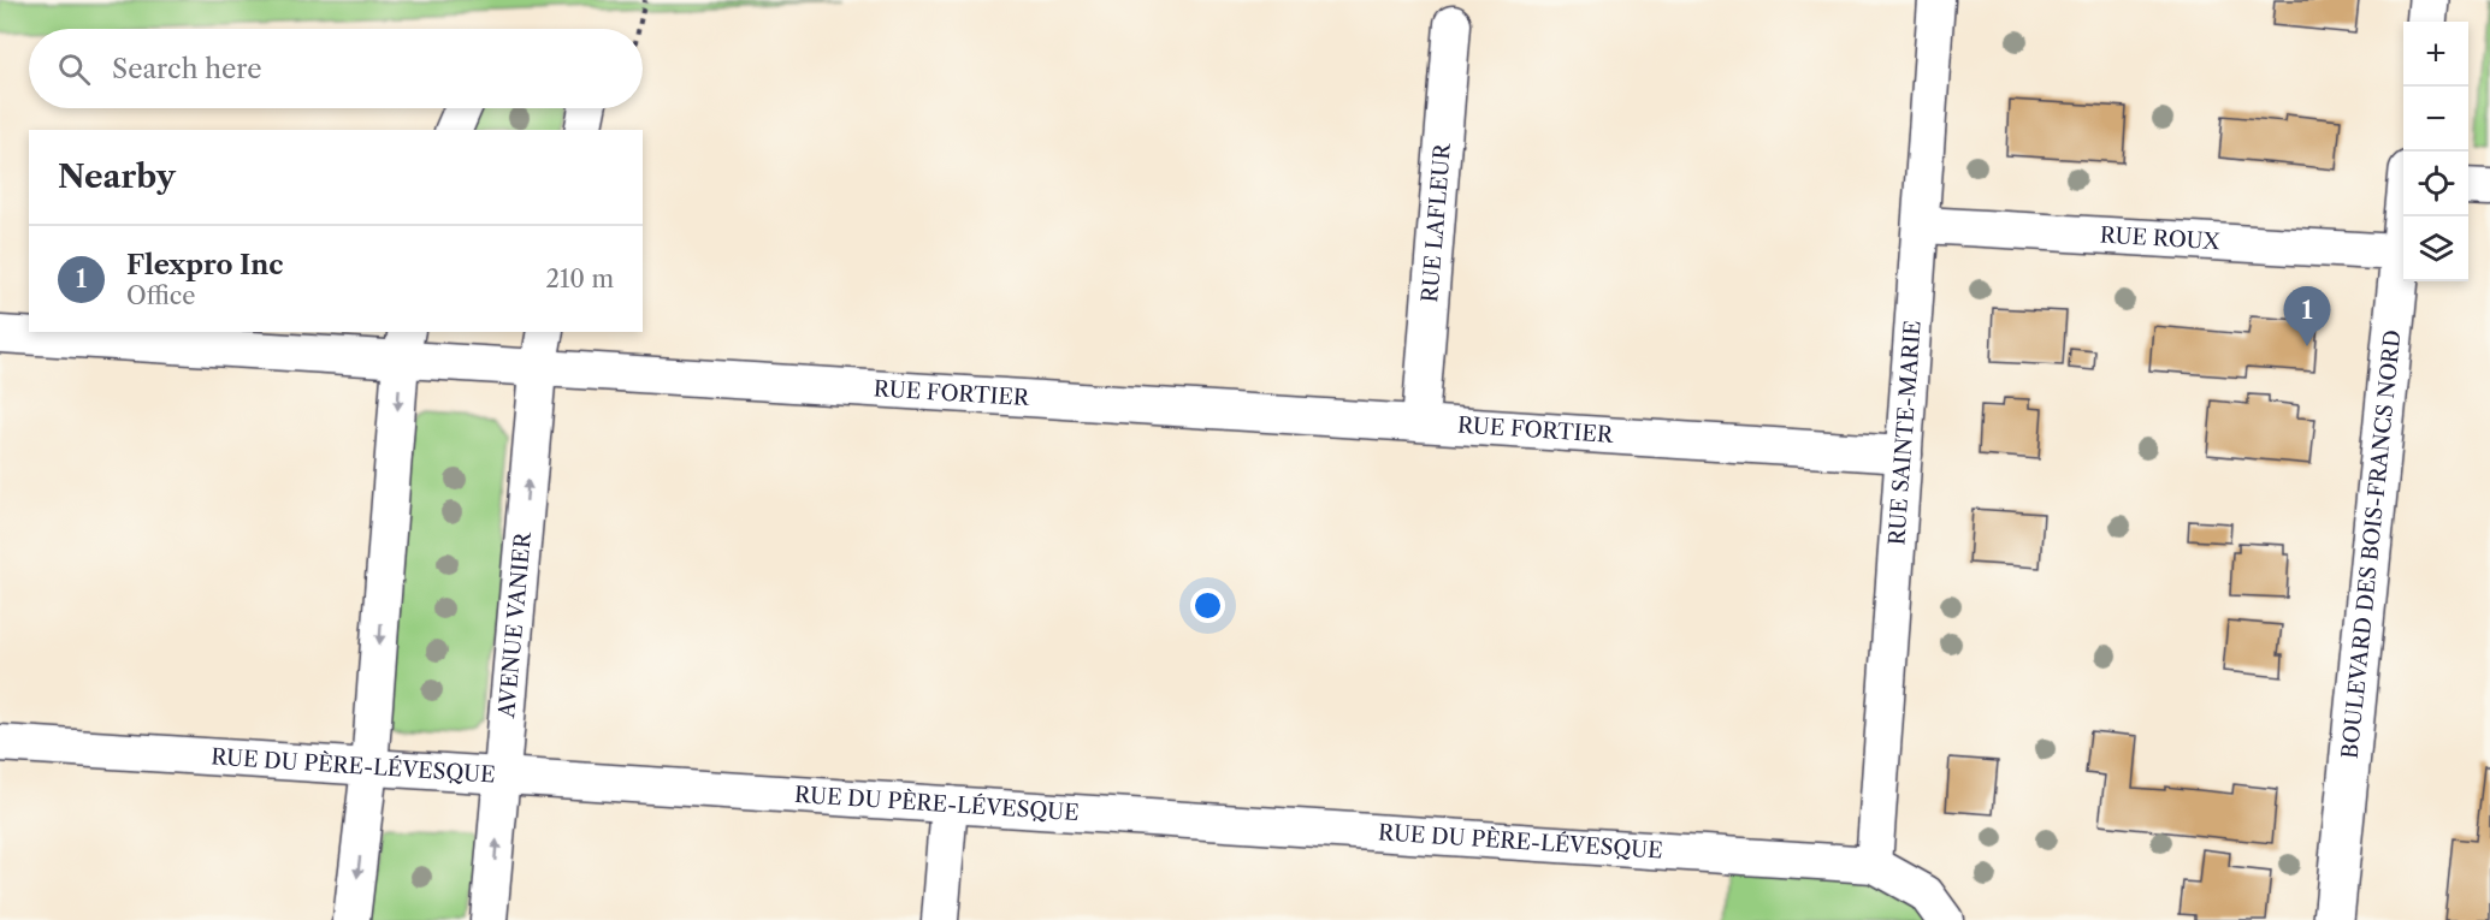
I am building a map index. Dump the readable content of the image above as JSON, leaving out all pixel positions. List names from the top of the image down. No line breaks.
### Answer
{"streets":{"street":["RUE LAFLEUR","RUE ROUX","RUE FORTIER","RUE SAINTE-MARIE","BOULEVARD DES BOIS-FRANCS NORD","AVENUE VANIER","RUE DU PÈRE-LÉVESQUE"]},"crossings":[["RUE LAFLEUR","RUE FORTIER"],["RUE ROUX","RUE SAINTE-MARIE"],["RUE ROUX","BOULEVARD DES BOIS-FRANCS NORD"],["RUE FORTIER","RUE SAINTE-MARIE"],["RUE FORTIER","AVENUE VANIER"],["RUE SAINTE-MARIE","RUE DU PÈRE-LÉVESQUE"],["AVENUE VANIER","RUE DU PÈRE-LÉVESQUE"]],"page":{"map_buttons":["+","−"],"search":"Search here","heading":"Nearby","list":[{"mark":"1","name":"Flexpro Inc","note":"Office","value":"210 m"}],"pins":"1"}}
